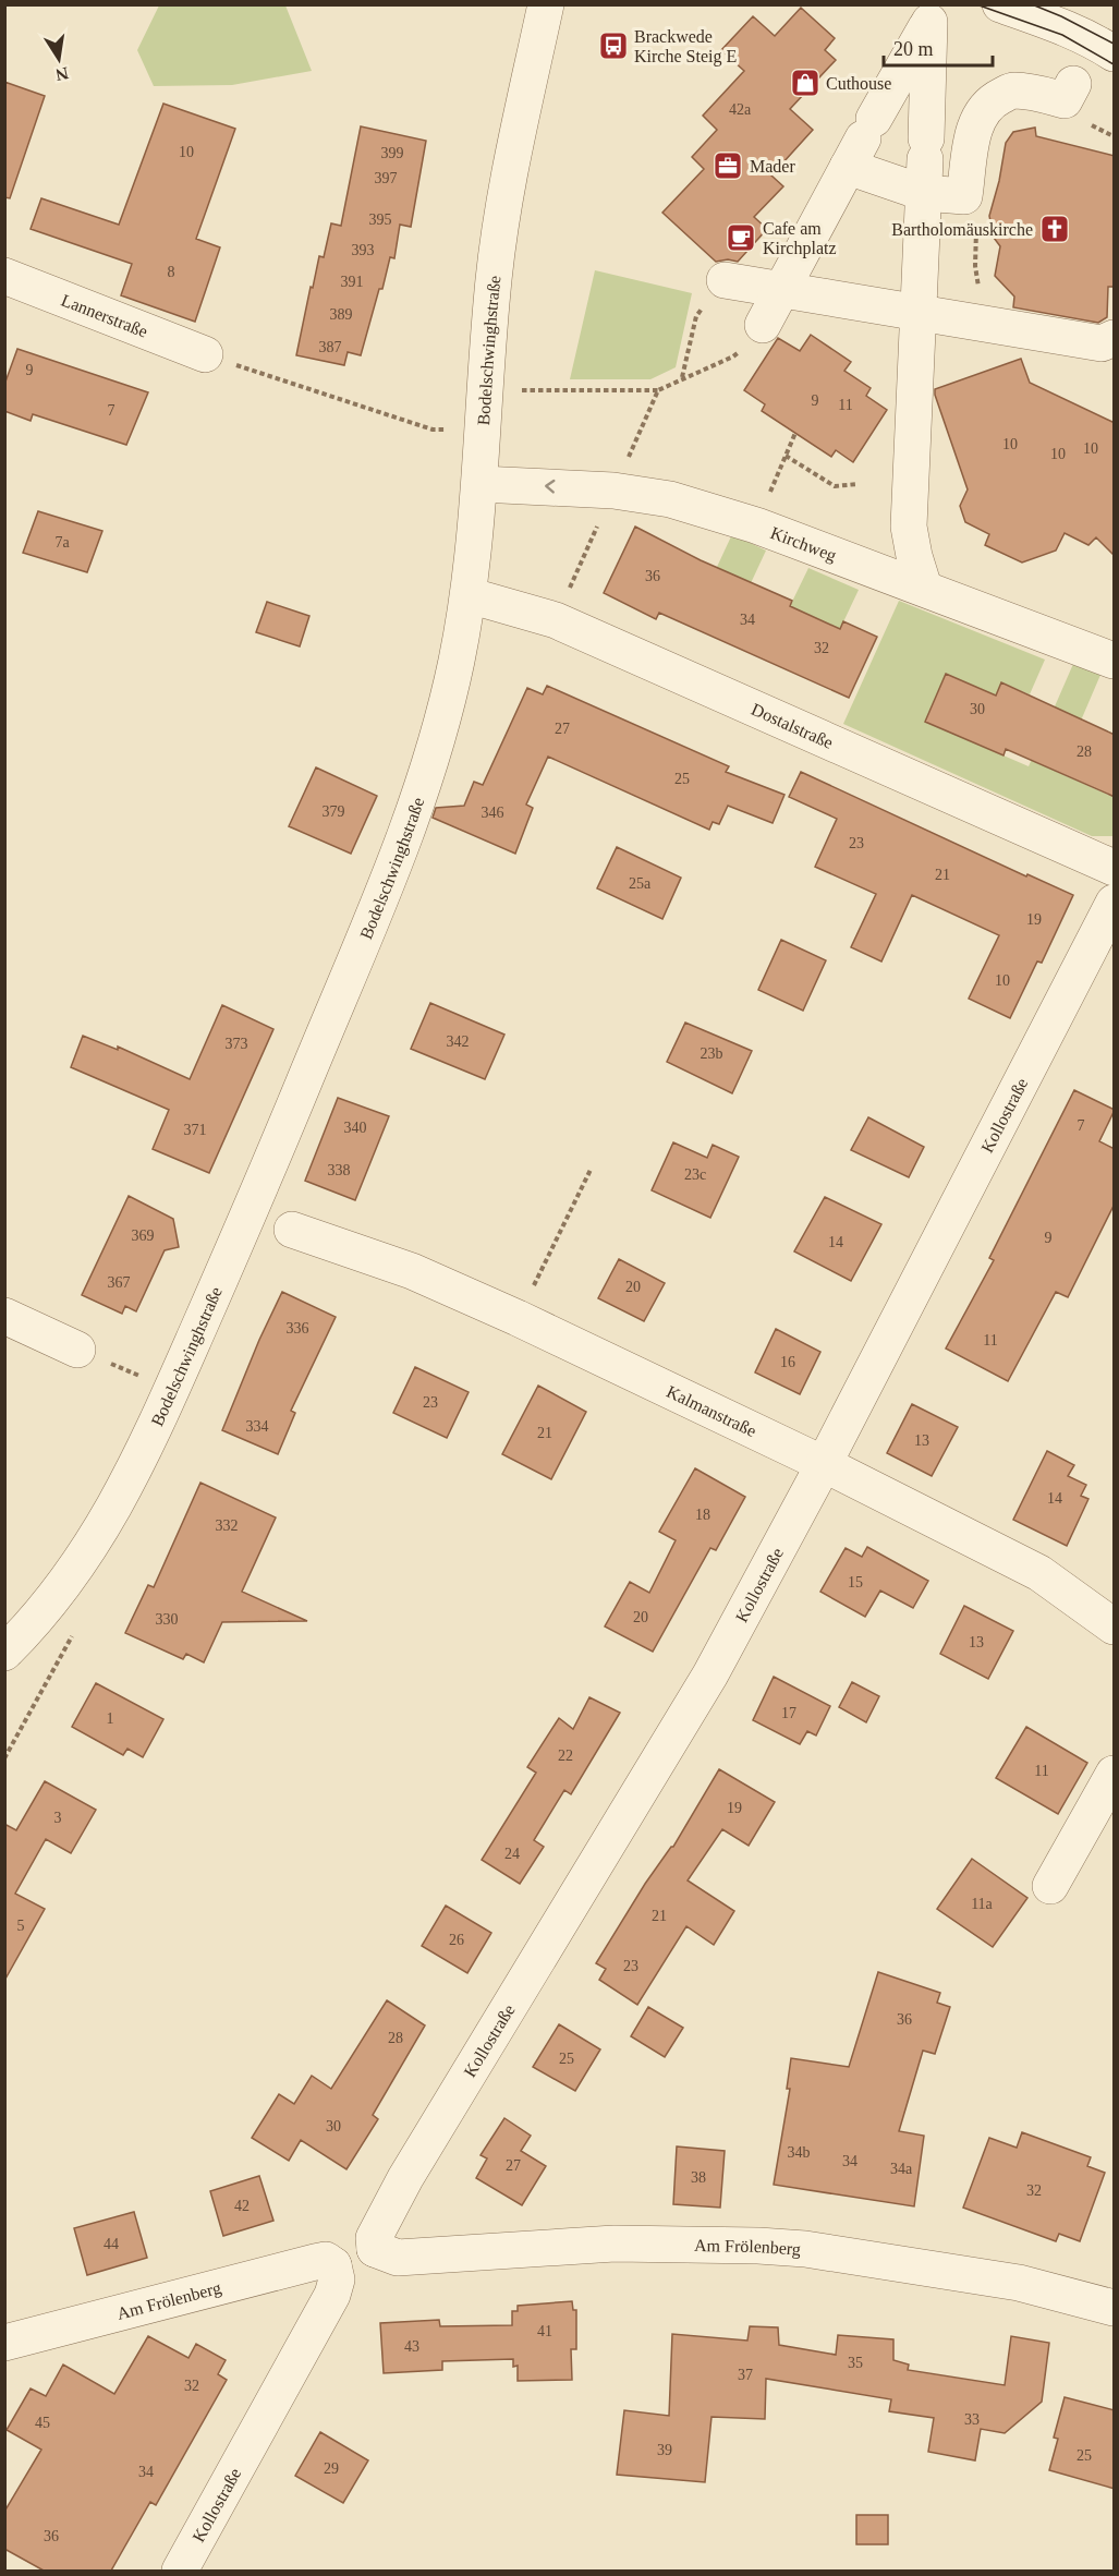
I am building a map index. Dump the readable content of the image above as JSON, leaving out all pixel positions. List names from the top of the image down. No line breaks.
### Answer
{"streets":{"street":["Lannerstraße","Bodelschwinghstraße","Kirchweg","Dostalstraße","Kollostraße","Kalmanstraße","Am Frölenberg"]},"crossings":[["Bodelschwinghstraße","Kirchweg"],["Bodelschwinghstraße","Dostalstraße"],["Kollostraße","Kalmanstraße"],["Kollostraße","Am Frölenberg"]],"places":{"bus stop":["Brackwede Kirche Steig E"],"shop":["Cuthouse"],"office":["Mader"],"church":["Bartholomäuskirche"],"cafe":["Cafe am Kirchplatz"]},"house_numbers":["42a","10","399","397","395","393","8","391","389","387","9","9","11","7","10","10","10","7a","36","34","32","30","27","28","25","379","346","23","21","25a","19","10","342","373","23b","7","340","371","338","23c","369","9","14","367","20","336","11","16","23","334","21","13","14","18","332","15","20","330","13","17","1","22","11","19","3","24","11a","21","5","26","23","36","28","25","30","34b","34","27","34a","38","32","42","44","41","43","35","37","32","33","45","39","25","29","34","36"],"scale_bar":"20 m","north":"bottom"}
